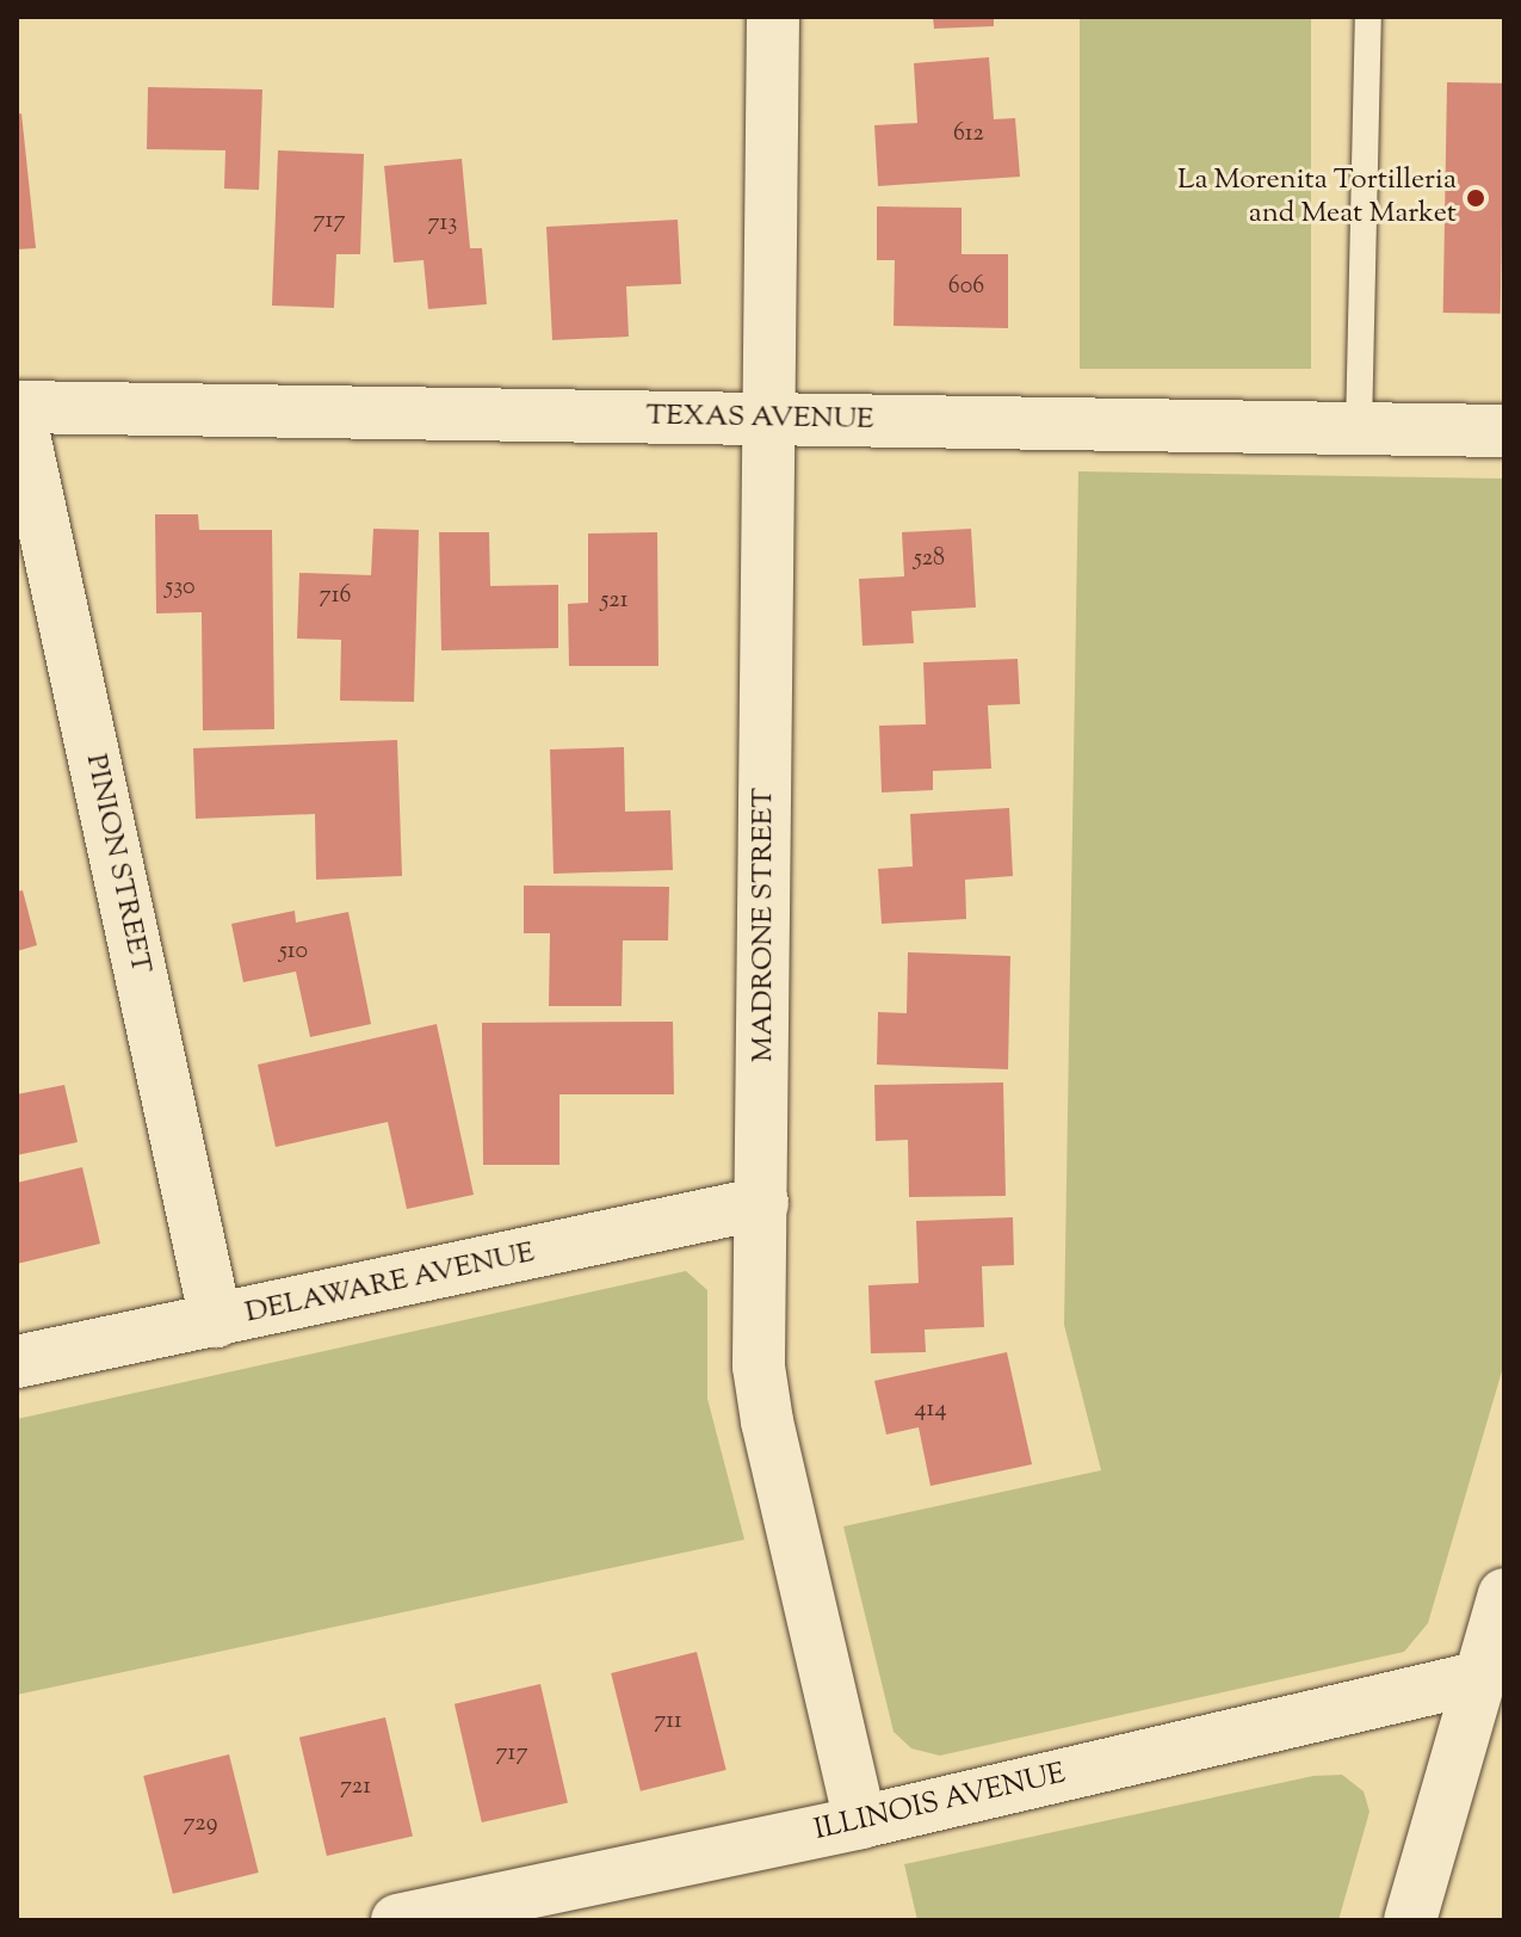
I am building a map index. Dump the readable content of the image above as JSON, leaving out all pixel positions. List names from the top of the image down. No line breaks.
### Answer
{"streets":{"street":["TEXAS AVENUE","PINION STREET","MADRONE STREET","DELAWARE AVENUE","ILLINOIS AVENUE"]},"crossings":[["TEXAS AVENUE","PINION STREET"],["TEXAS AVENUE","MADRONE STREET"],["PINION STREET","DELAWARE AVENUE"],["MADRONE STREET","DELAWARE AVENUE"],["MADRONE STREET","ILLINOIS AVENUE"]],"places":["La Morenita Tortilleria and Meat Market"],"house_numbers":["612","717","713","606","528","530","716","521","510","414","711","717","721","729"]}
